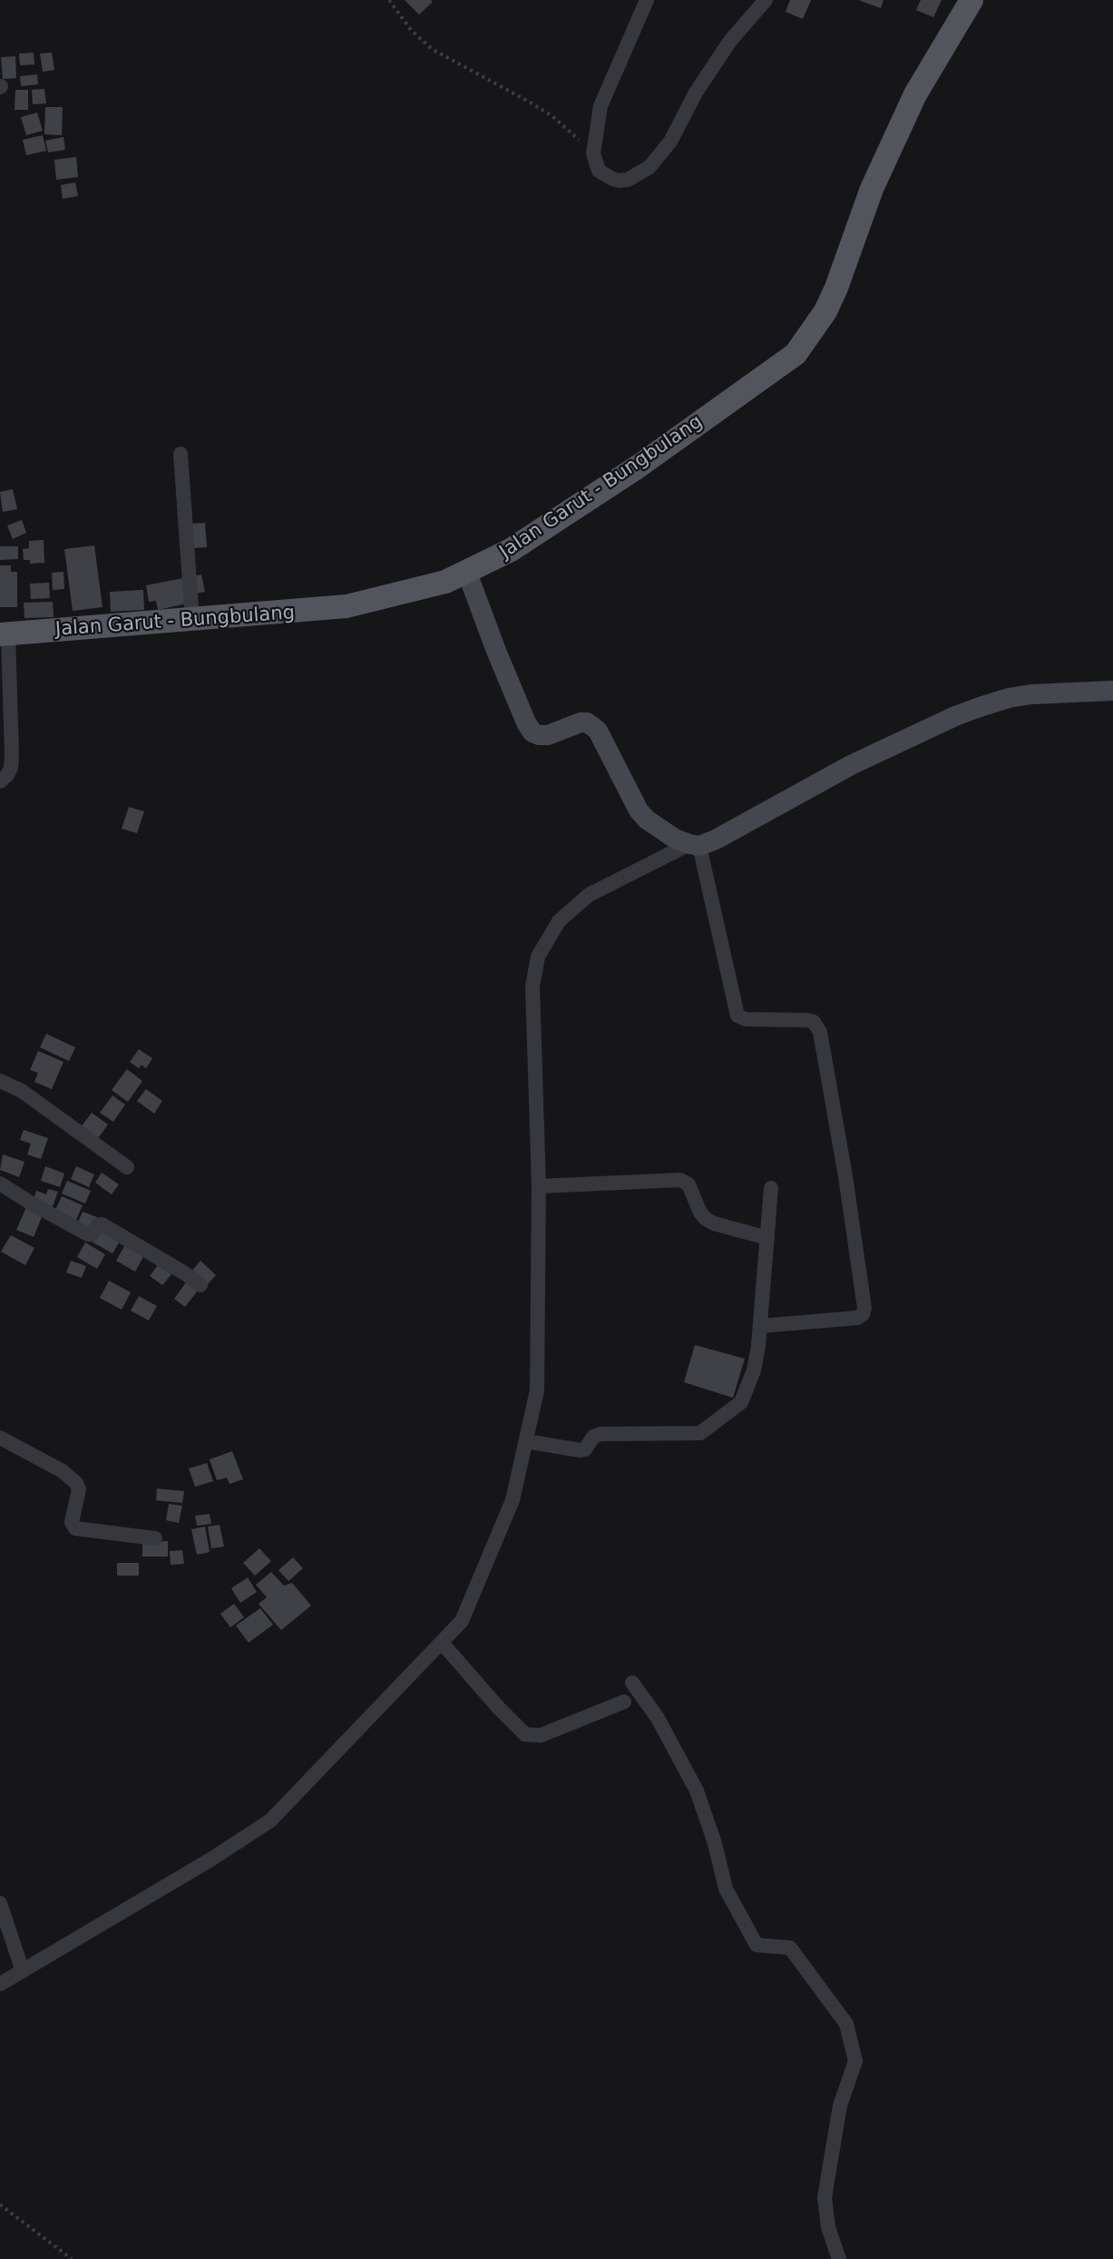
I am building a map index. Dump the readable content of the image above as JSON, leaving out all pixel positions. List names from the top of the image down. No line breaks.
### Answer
{"streets":{"main road":["Jalan Garut - Bungbulang"]}}
